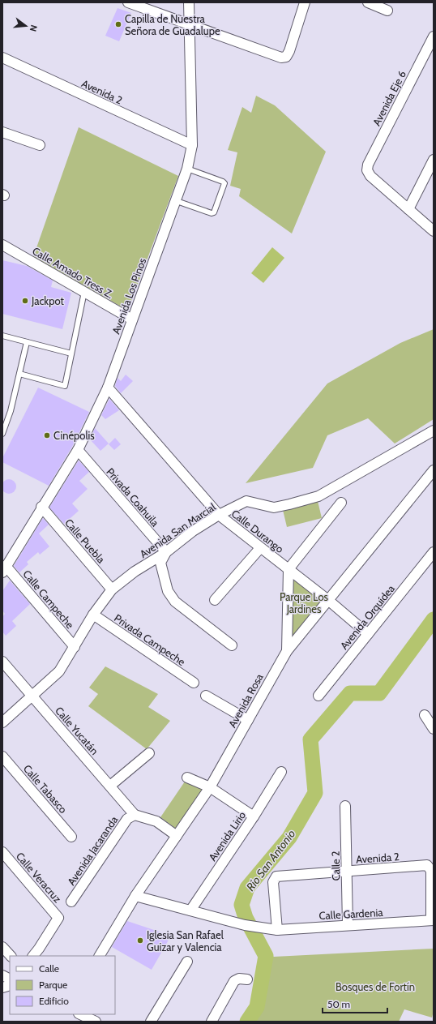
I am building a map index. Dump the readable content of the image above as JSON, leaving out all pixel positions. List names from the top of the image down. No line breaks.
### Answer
{"streets":{"street":["Avenida 2","Avenida Eje 6","Calle Amado Tress Z.","Avenida Los Pinos","Privada Coahuila","Avenida San Marcial","Calle Durango","Calle Puebla","Calle Campeche","Avenida Orquídea","Privada Campeche","Avenida Rosa","Calle Yucatán","Calle Tabasco","Avenida Lirio","Avenida Jacaranda","Calle 2","Calle Veracruz","Calle Gardenia"]},"crossings":[["Avenida 2","Avenida Los Pinos"],["Avenida 2","Calle 2"],["Avenida 2","Calle Gardenia"],["Calle Amado Tress Z.","Avenida Los Pinos"],["Avenida Los Pinos","Privada Coahuila"],["Avenida Los Pinos","Calle Durango"],["Avenida Los Pinos","Calle Puebla"],["Avenida Los Pinos","Calle Campeche"],["Privada Coahuila","Avenida San Marcial"],["Avenida San Marcial","Calle Durango"],["Avenida San Marcial","Calle Puebla"],["Avenida San Marcial","Calle Campeche"],["Avenida San Marcial","Privada Campeche"],["Avenida San Marcial","Calle Yucatán"],["Calle Durango","Avenida Orquídea"],["Calle Durango","Avenida Rosa"],["Calle Yucatán","Avenida Jacaranda"],["Avenida Lirio","Calle Gardenia"],["Calle 2","Calle Gardenia"]],"water":["Río San Antonio"],"parks":["Parque Los Jardines","Bosques de Fortín"],"places":["Capilla de Nuestra Señora de Guadalupe","Jackpot","Cinépolis","Iglesia San Rafael Guizar y Valencia"],"legend":["Calle","Parque","Edificio"],"scale_bar":"50 m","north":"right"}
